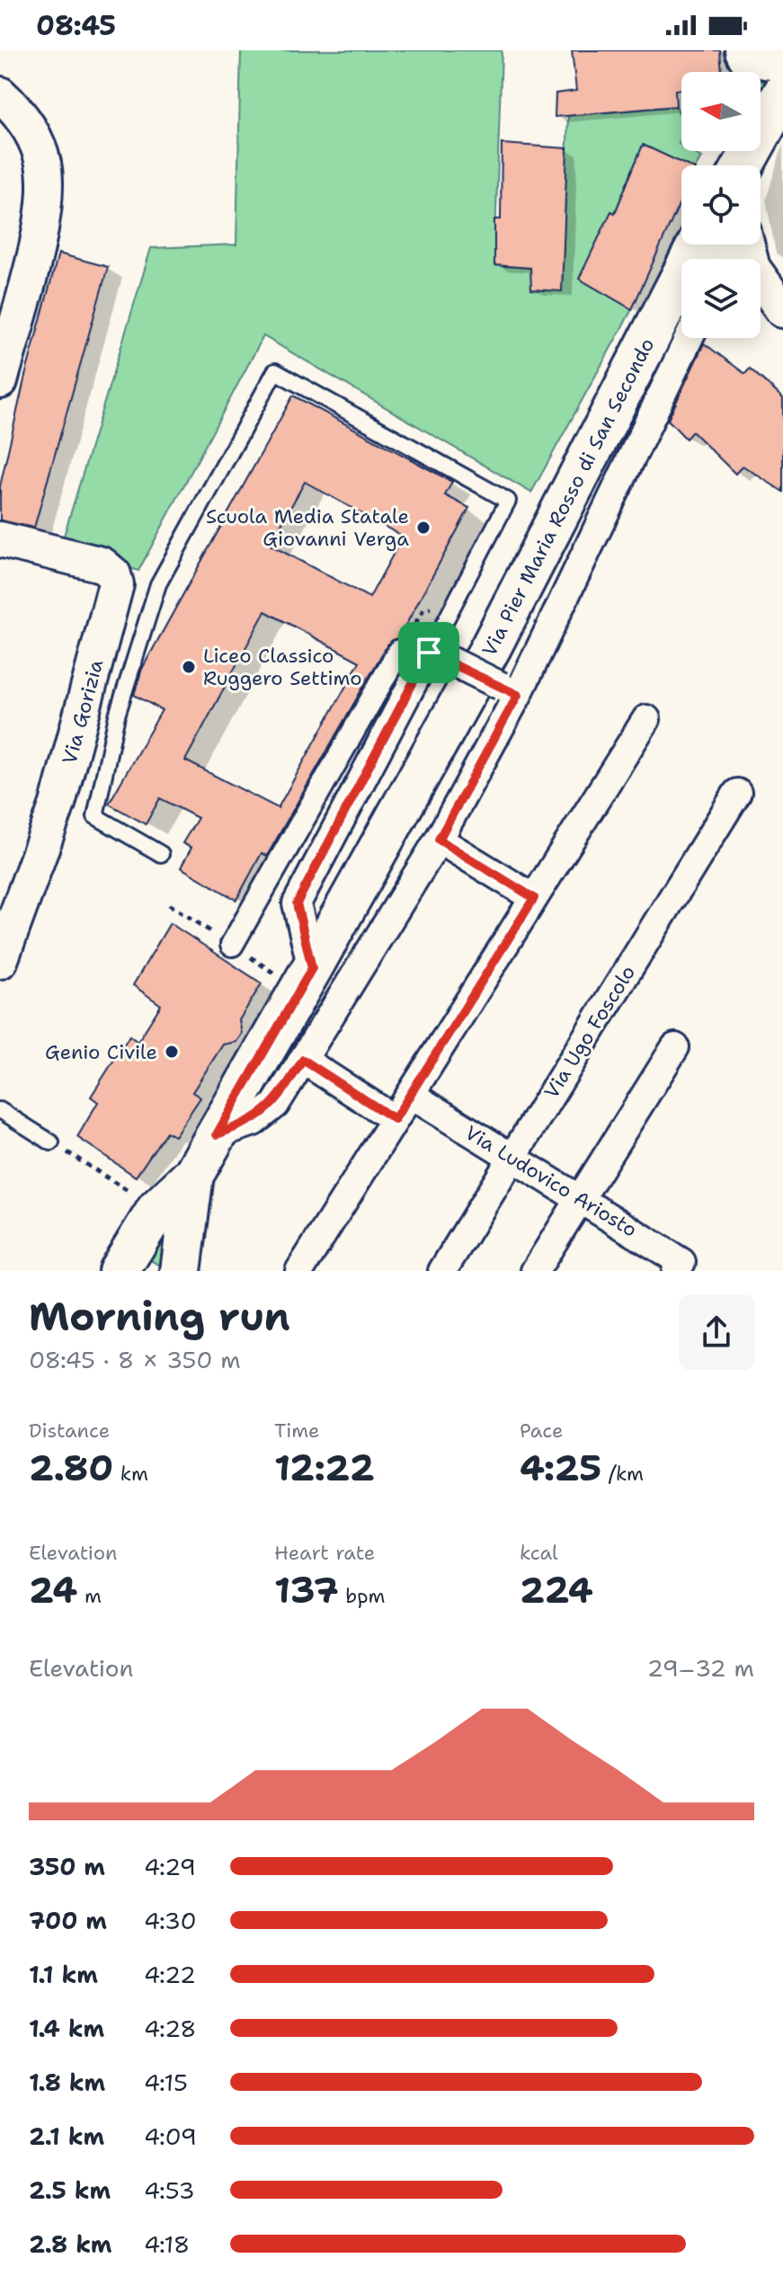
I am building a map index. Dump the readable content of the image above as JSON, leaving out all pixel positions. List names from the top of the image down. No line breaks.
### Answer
{"streets":{"main road":["Via Pier Maria Rosso di San Secondo"],"street":["Via Gorizia","Via Ugo Foscolo","Via Ludovico Ariosto"]},"crossings":[["Via Ugo Foscolo","Via Ludovico Ariosto"]],"places":["Scuola Media Statale Giovanni Verga","Liceo Classico Ruggero Settimo","Genio Civile"],"north":"left","page":{"status":"08:45","heading":["Morning run","08:45 · 8 × 350 m"],"stats":[["Distance","2.80 km"],["Time","12:22"],["Pace","4:25 /km"],["Elevation","24 m"],["Heart rate","137 bpm"],["kcal","224"]],"chart":["Elevation","29–32 m"],"list":[{"name":"350 m","note":"4:29"},{"name":"700 m","note":"4:30"},{"name":"1.1 km","note":"4:22"},{"name":"1.4 km","note":"4:28"},{"name":"1.8 km","note":"4:15"},{"name":"2.1 km","note":"4:09"},{"name":"2.5 km","note":"4:53"},{"name":"2.8 km","note":"4:18"}]}}
